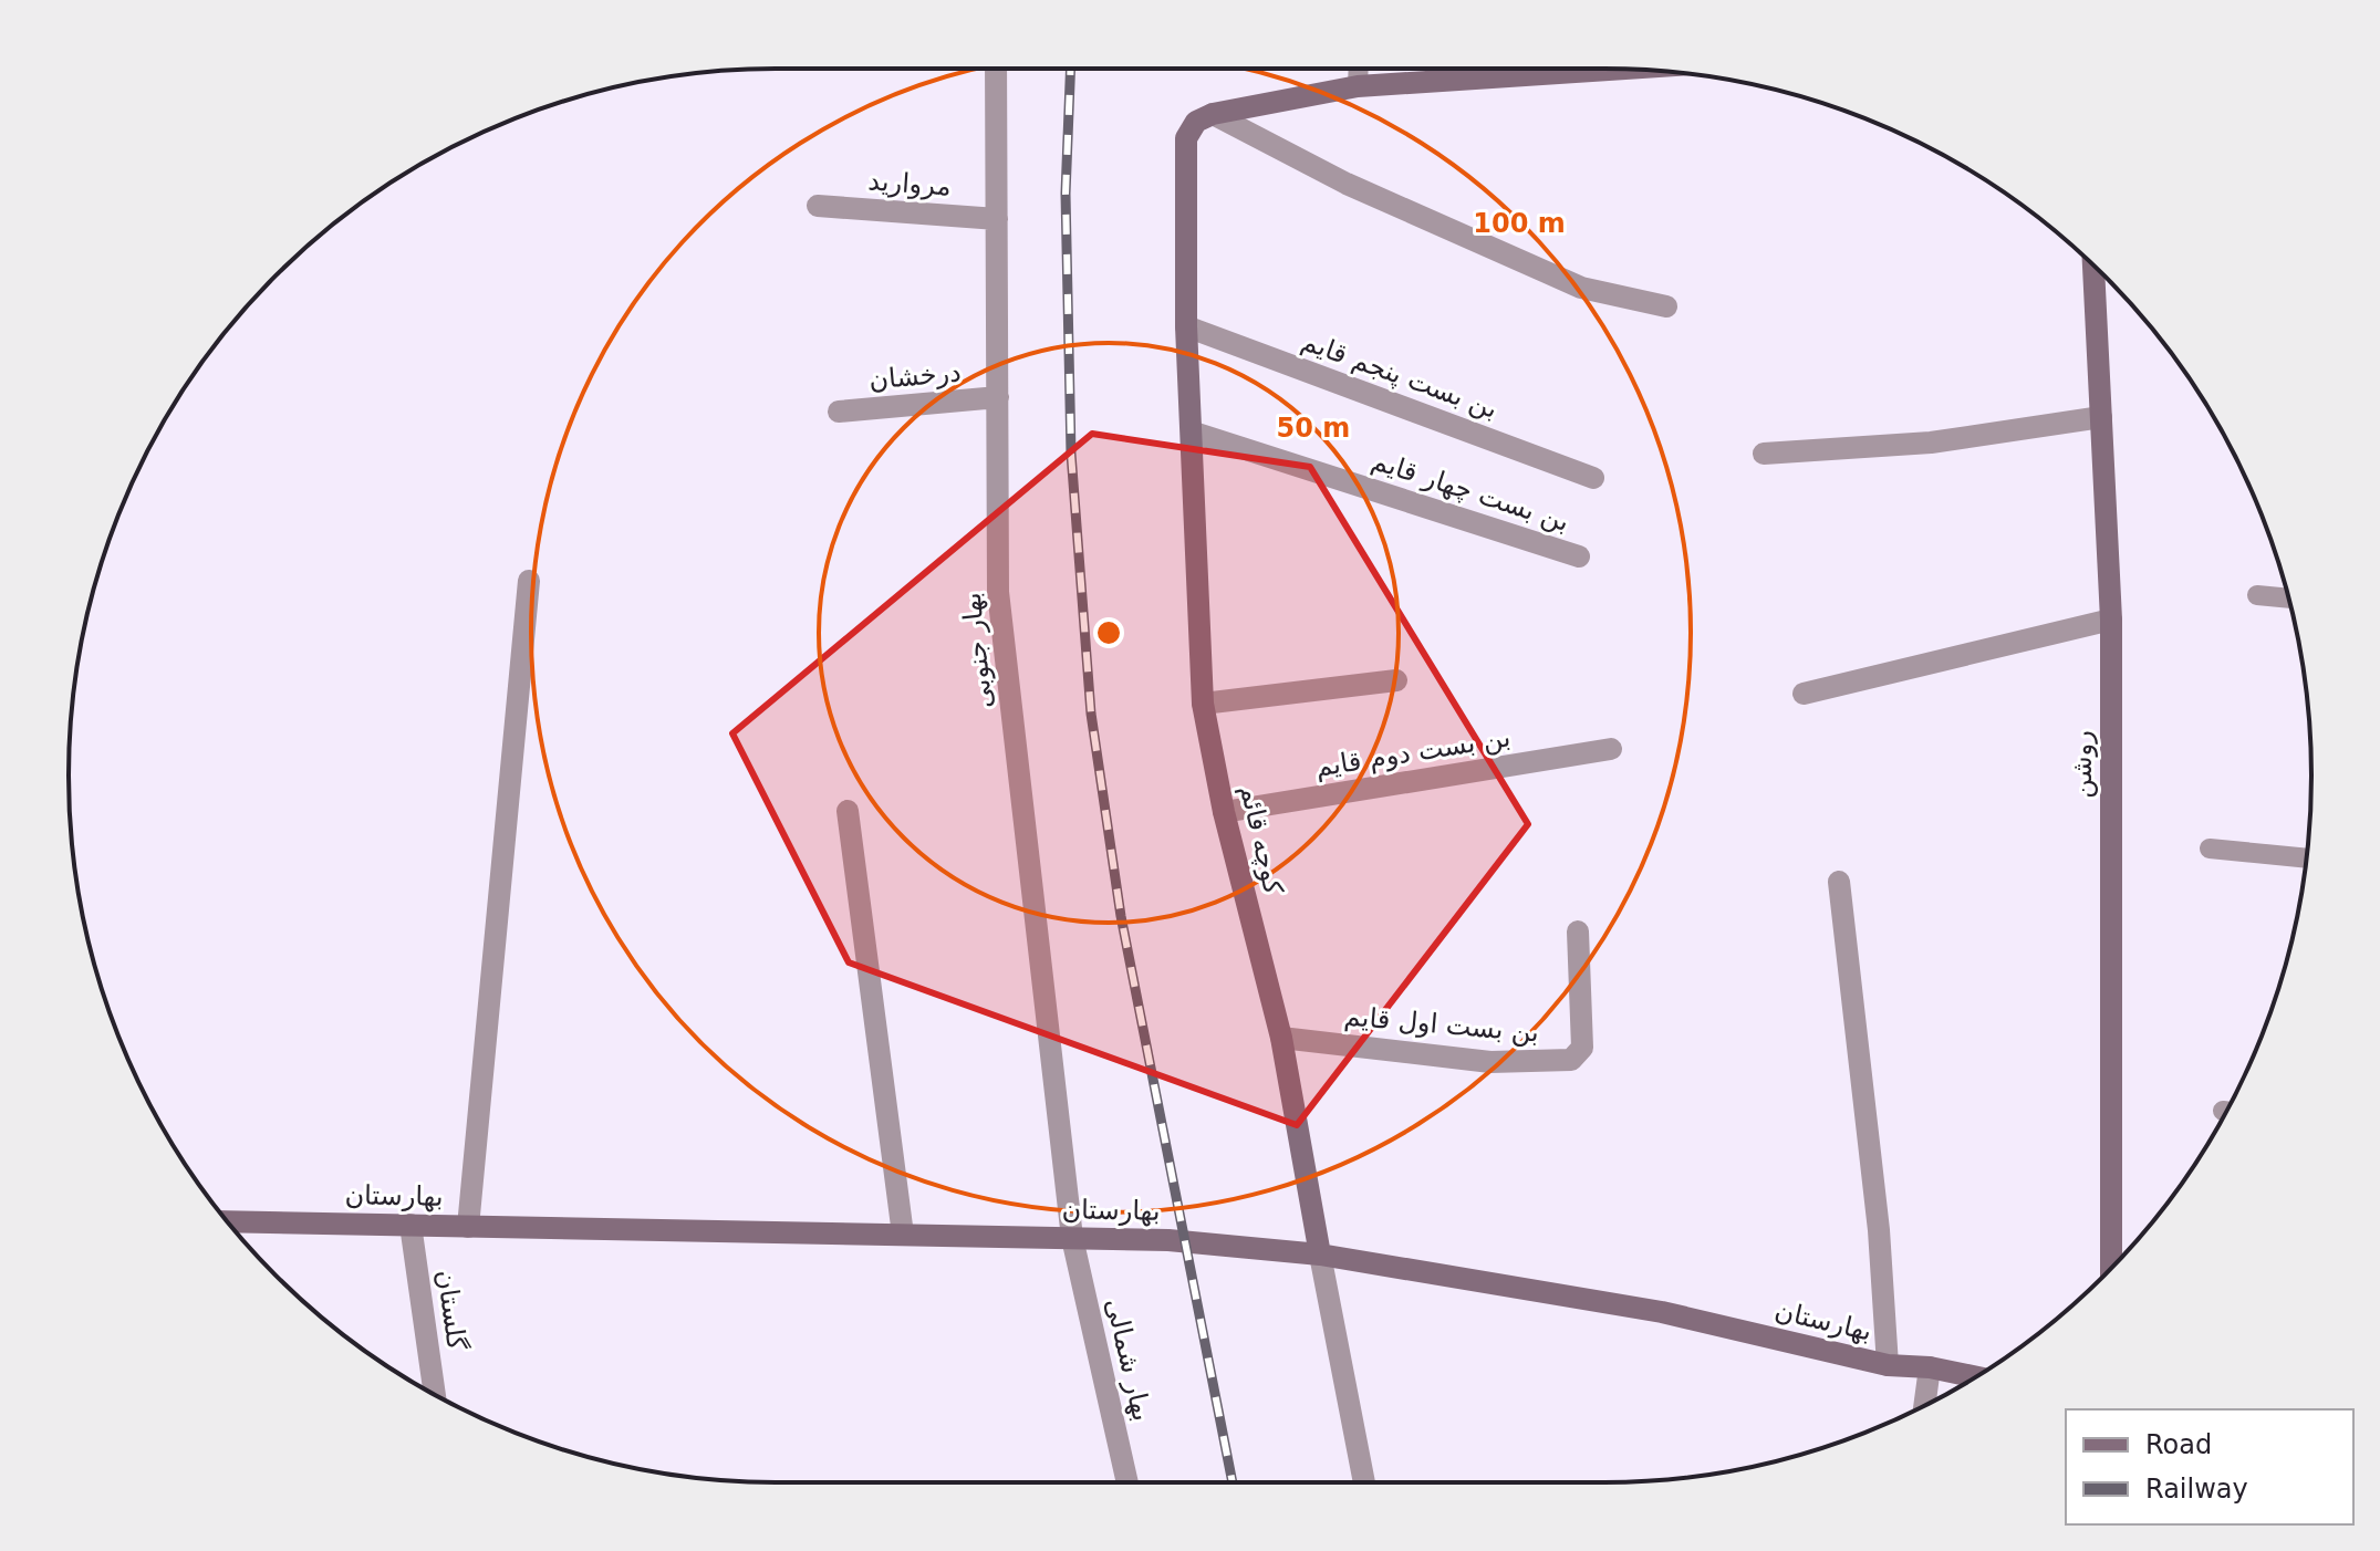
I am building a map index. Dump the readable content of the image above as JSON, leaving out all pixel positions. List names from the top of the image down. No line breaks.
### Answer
{"streets":{"street":["مروارید","بن بست پنجم قایم","درخشان","بن بست چهار قایم","بهار جنوبی","بن بست دوم قایم","روشن","کوچه قائم","بن بست اول قایم","بهارستان","گلستان","بهار شمالی"]},"crossings":[["مروارید","بهار جنوبی"],["بن بست پنجم قایم","کوچه قائم"],["درخشان","بهار جنوبی"],["بن بست چهار قایم","کوچه قائم"],["بهار جنوبی","بهارستان"],["بهار جنوبی","بهار شمالی"],["بن بست دوم قایم","کوچه قائم"],["کوچه قائم","بن بست اول قایم"],["کوچه قائم","بهارستان"],["بهارستان","گلستان"],["بهارستان","بهار شمالی"]],"legend":["Road","Railway"],"rings":["100 m","50 m"]}
